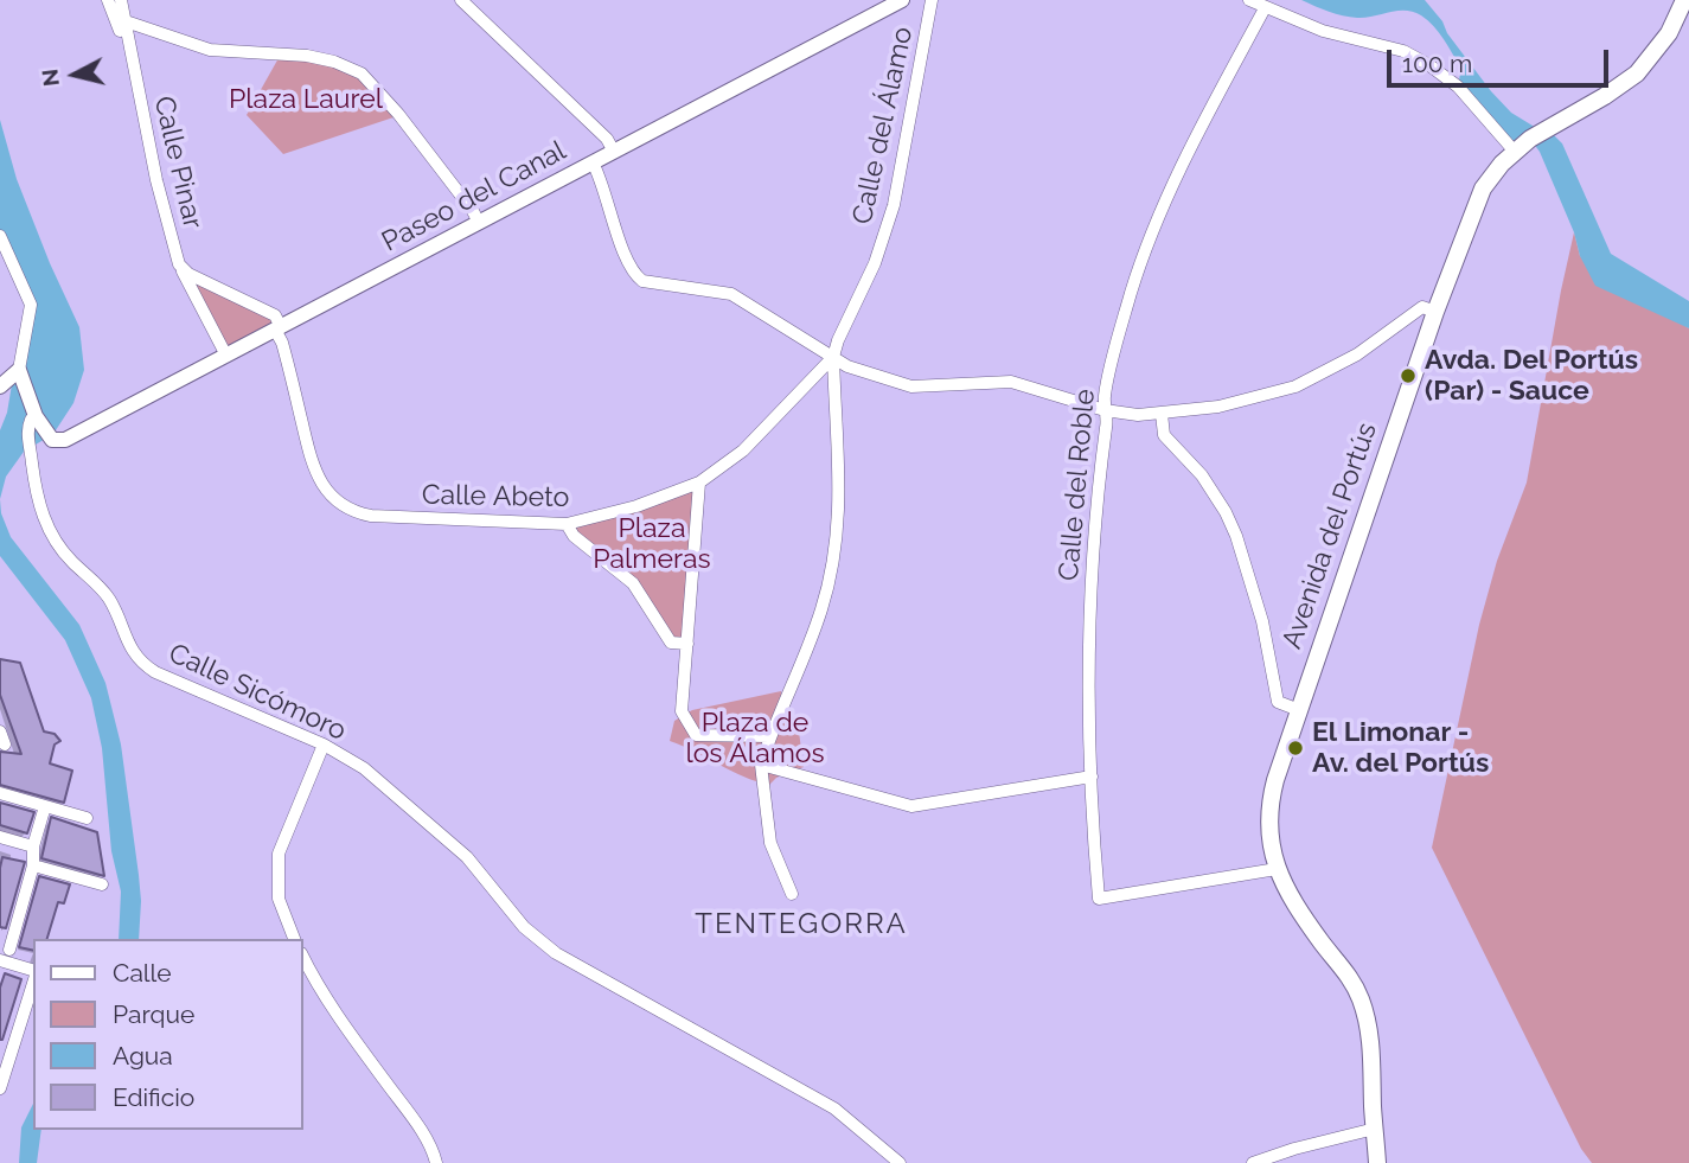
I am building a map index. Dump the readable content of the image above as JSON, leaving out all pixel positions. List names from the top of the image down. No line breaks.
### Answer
{"streets":{"main road":["Avenida del Portús"],"street":["Calle del Álamo","Calle Pinar","Paseo del Canal","Calle del Roble","Calle Abeto","Calle Sicómoro"]},"crossings":[["Calle del Álamo","Calle Abeto"],["Calle Pinar","Paseo del Canal"],["Calle Pinar","Calle Abeto"],["Paseo del Canal","Calle Abeto"],["Paseo del Canal","Calle Sicómoro"],["Calle del Roble","Avenida del Portús"]],"districts":["TENTEGORRA"],"parks":["Plaza Laurel","Plaza Palmeras","Plaza de los Álamos"],"places":["Avda. Del Portús (Par) - Sauce","El Limonar - Av. del Portús"],"legend":["Calle","Parque","Agua","Edificio"],"scale_bar":"100 m","north":"left"}
